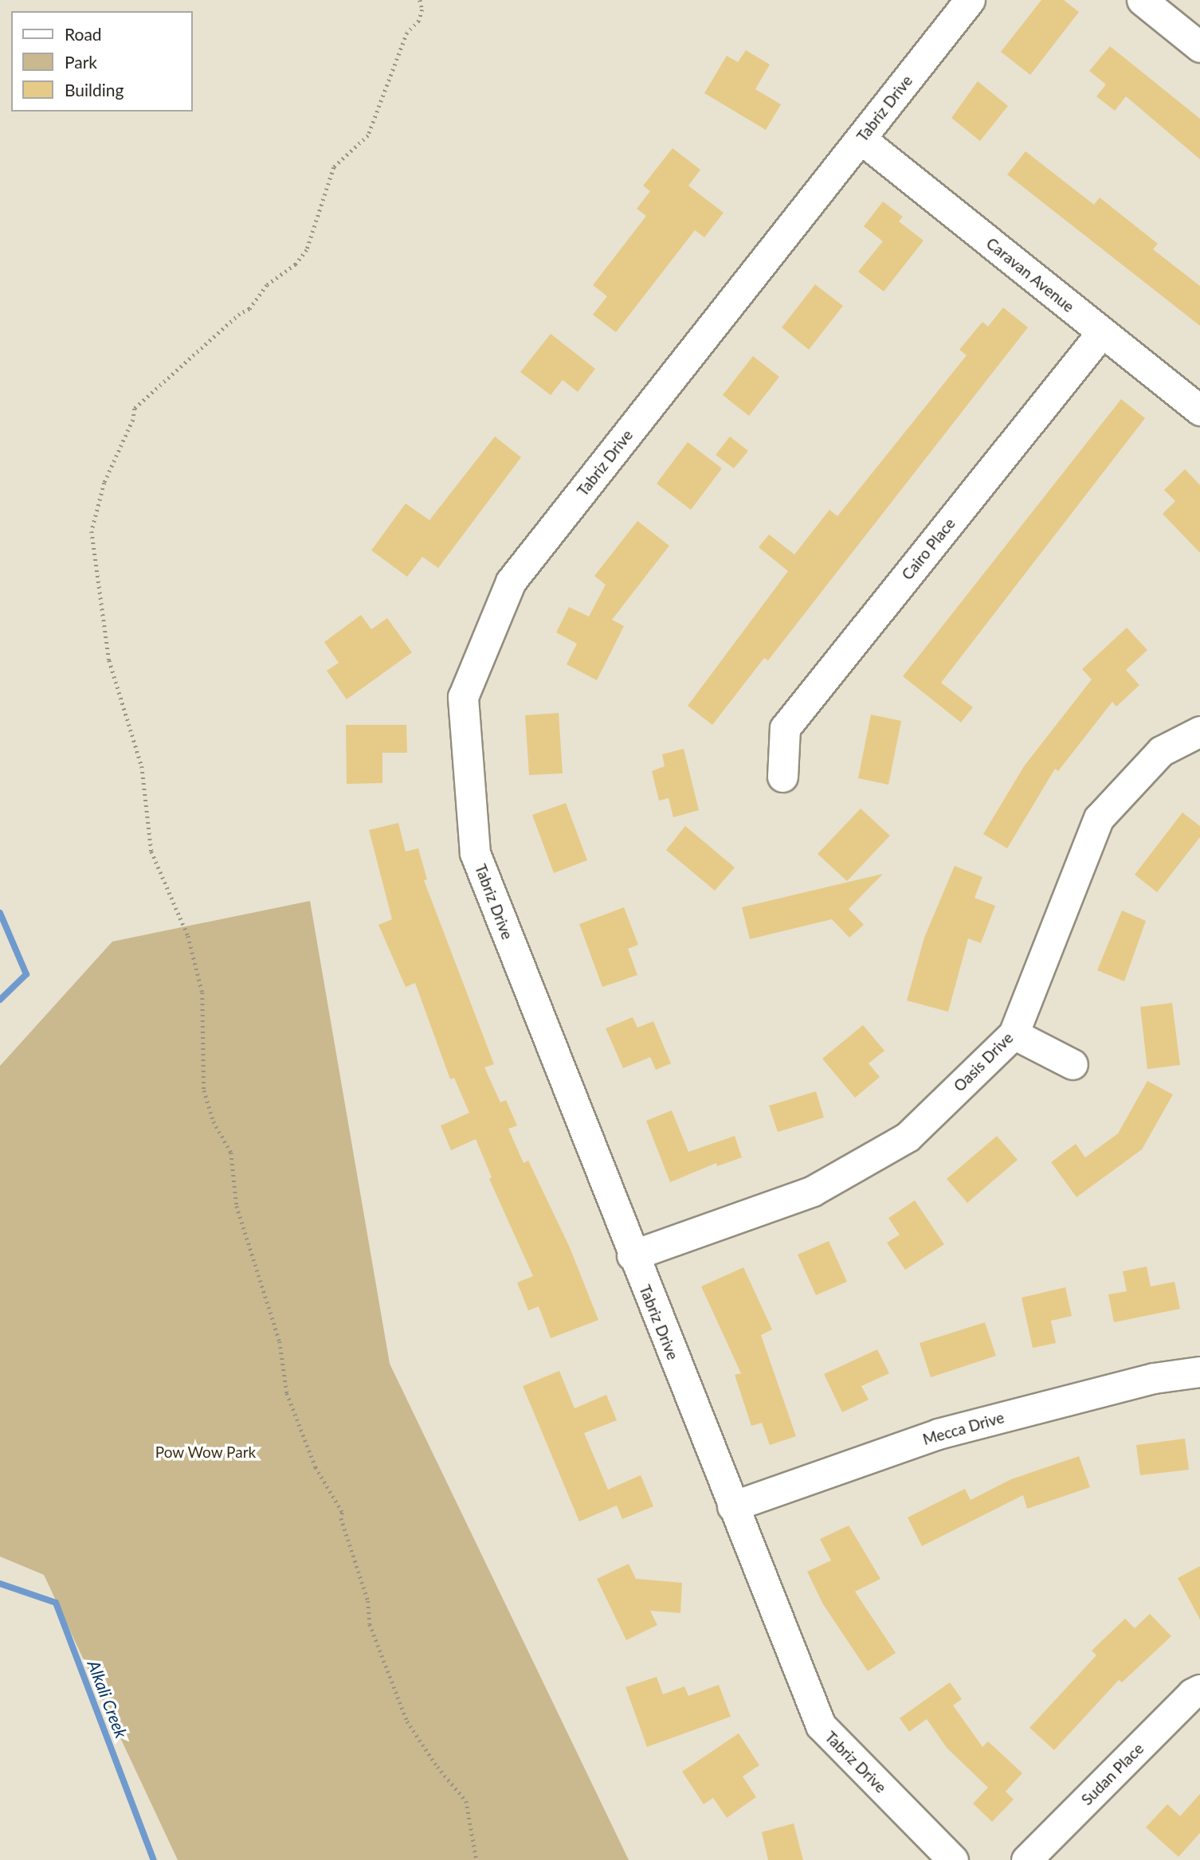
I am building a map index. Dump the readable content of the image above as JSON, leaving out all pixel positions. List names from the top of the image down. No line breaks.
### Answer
{"streets":{"street":["Tabriz Drive","Caravan Avenue","Cairo Place","Oasis Drive","Mecca Drive","Sudan Place"]},"crossings":[["Tabriz Drive","Caravan Avenue"],["Tabriz Drive","Oasis Drive"],["Tabriz Drive","Mecca Drive"],["Caravan Avenue","Cairo Place"]],"water":["Alkali Creek"],"parks":["Pow Wow Park"],"legend":["Road","Park","Building"]}
